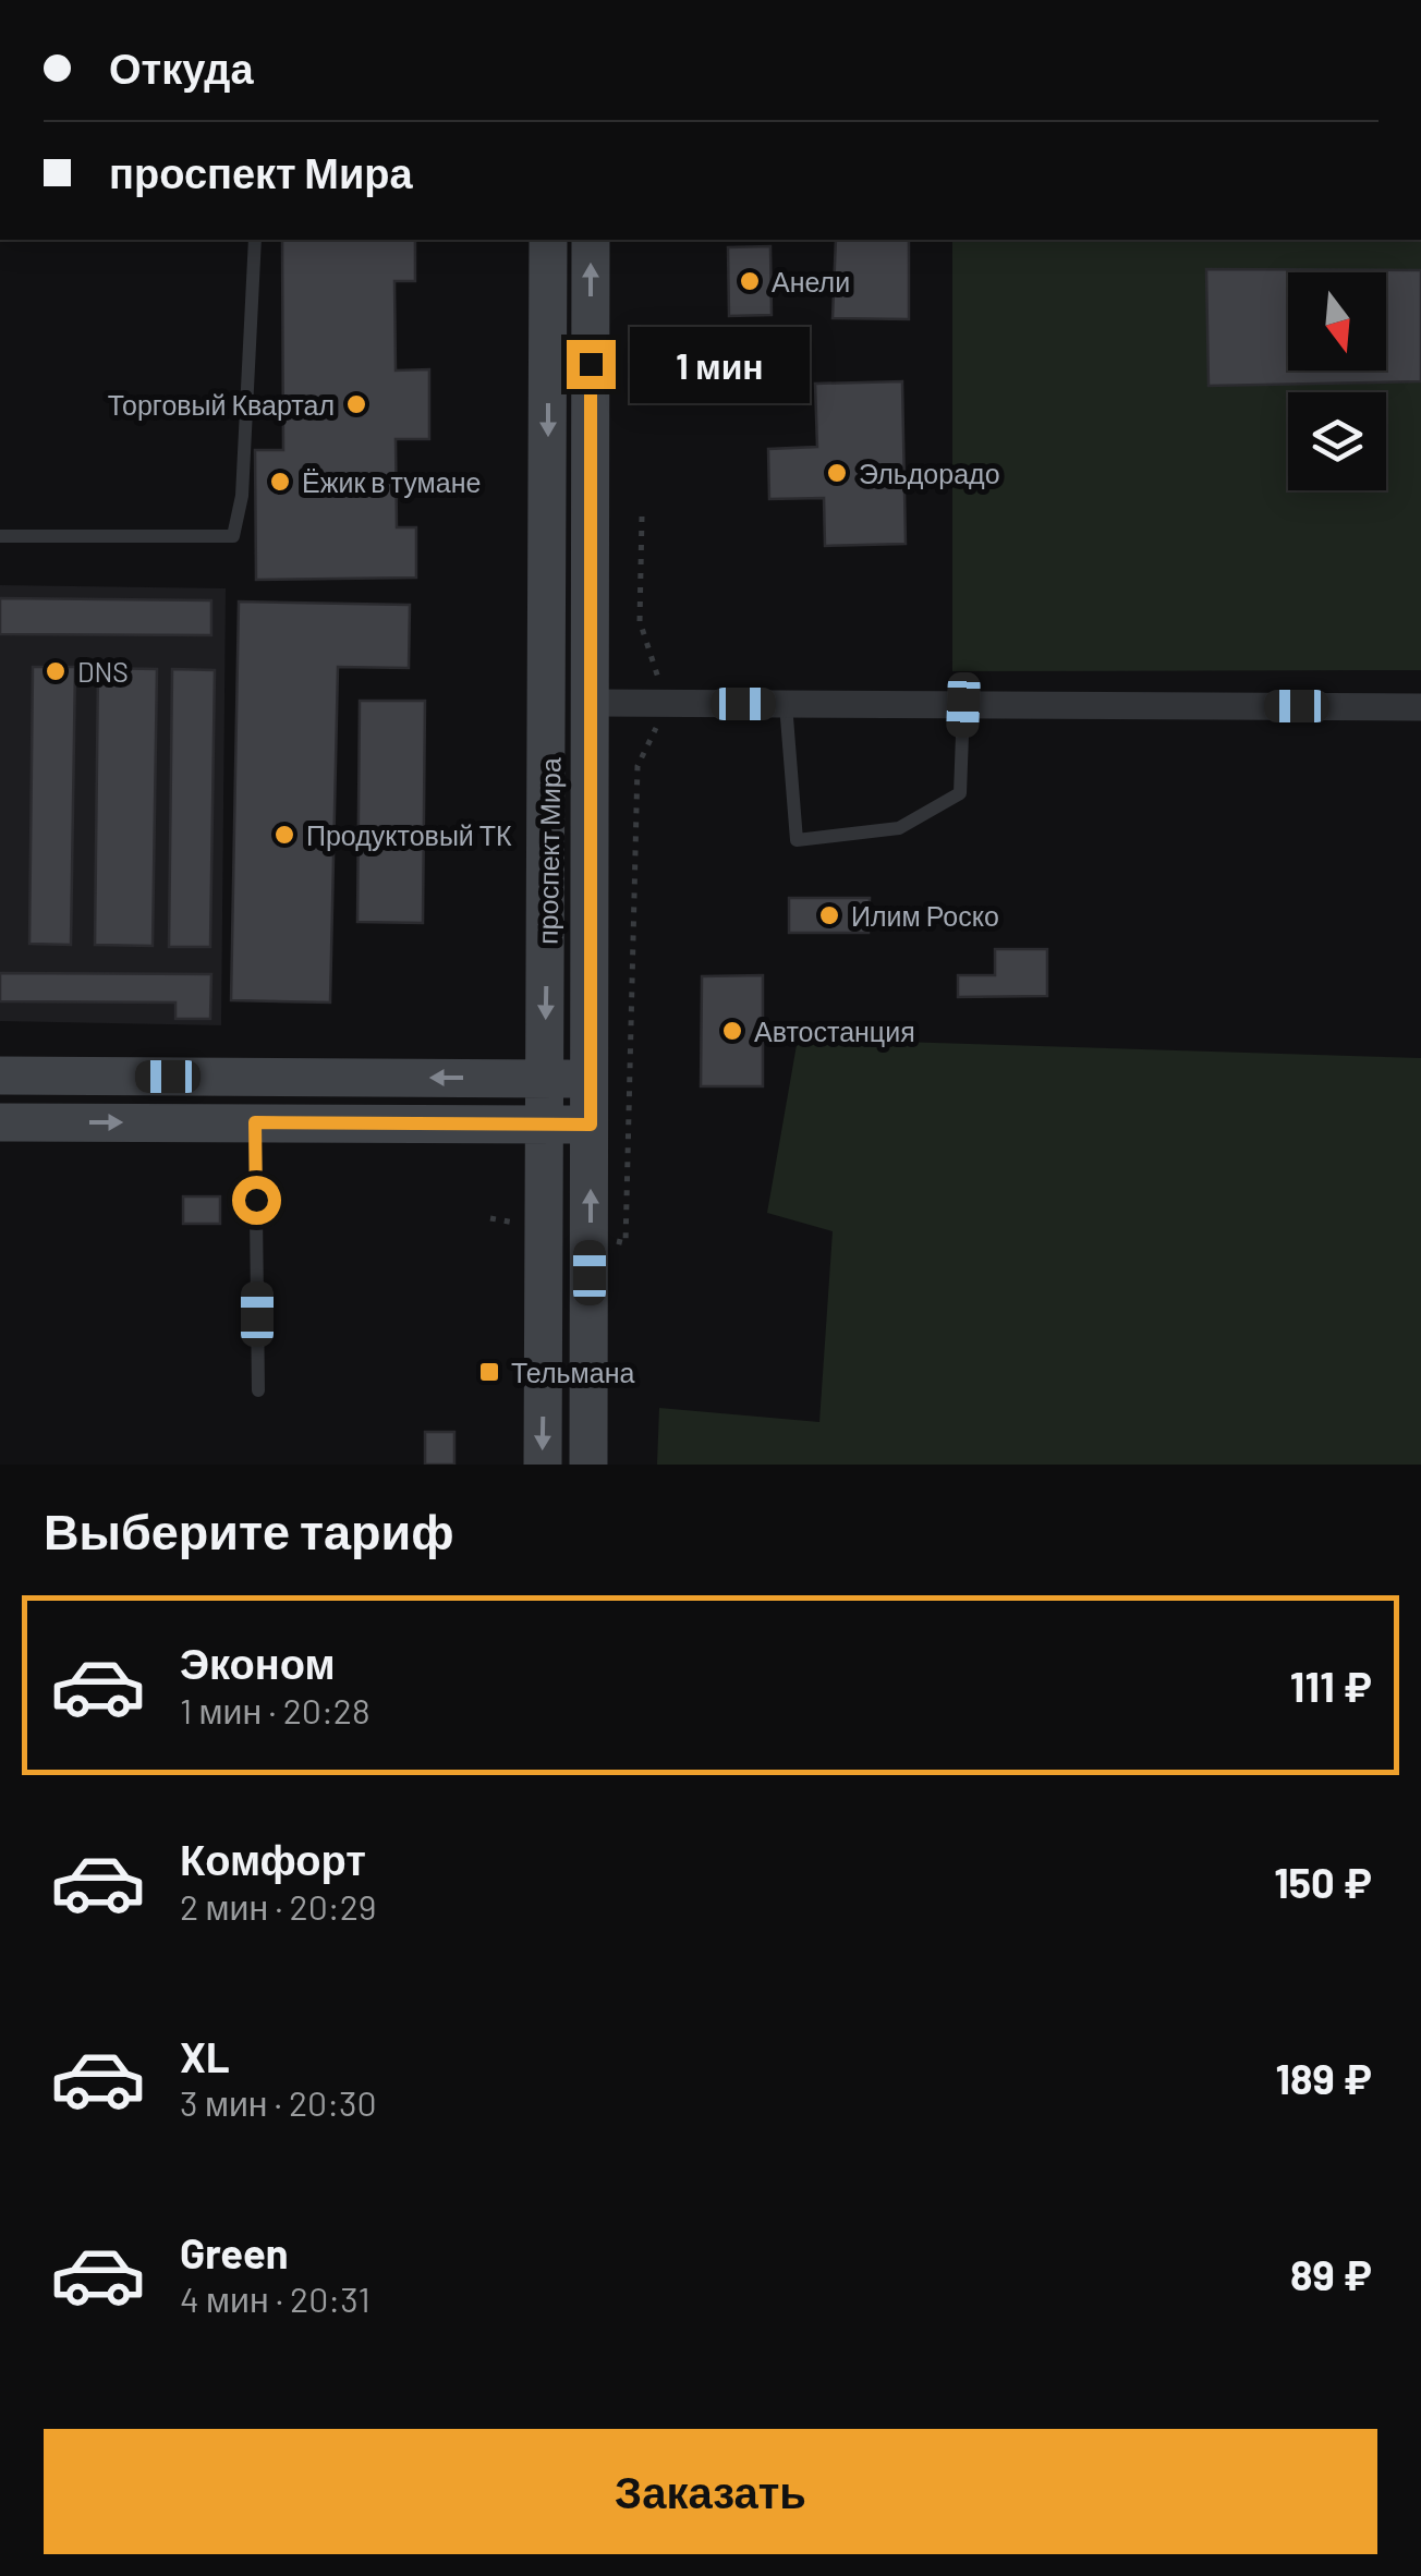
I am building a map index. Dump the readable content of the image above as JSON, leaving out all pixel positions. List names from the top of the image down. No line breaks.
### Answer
{"streets":{"street":["проспект Мира"]},"places":{"other":["Анели","Торговый Квартал","Эльдорадо","Ёжик в тумане","DNS","Продуктовый ТК","Илим Роско","Автостанция"],"transit":["Тельмана"]},"north":"bottom","page":{"banner":["Откуда","проспект Мира"],"bubble":"1 мин","heading":"Выберите тариф","list":[{"name":"Эконом","note":"1 мин · 20:28","value":"111 ₽"},{"name":"Комфорт","note":"2 мин · 20:29","value":"150 ₽"},{"name":"XL","note":"3 мин · 20:30","value":"189 ₽"},{"name":"Green","note":"4 мин · 20:31","value":"89 ₽"}],"buttons":"Заказать"}}
